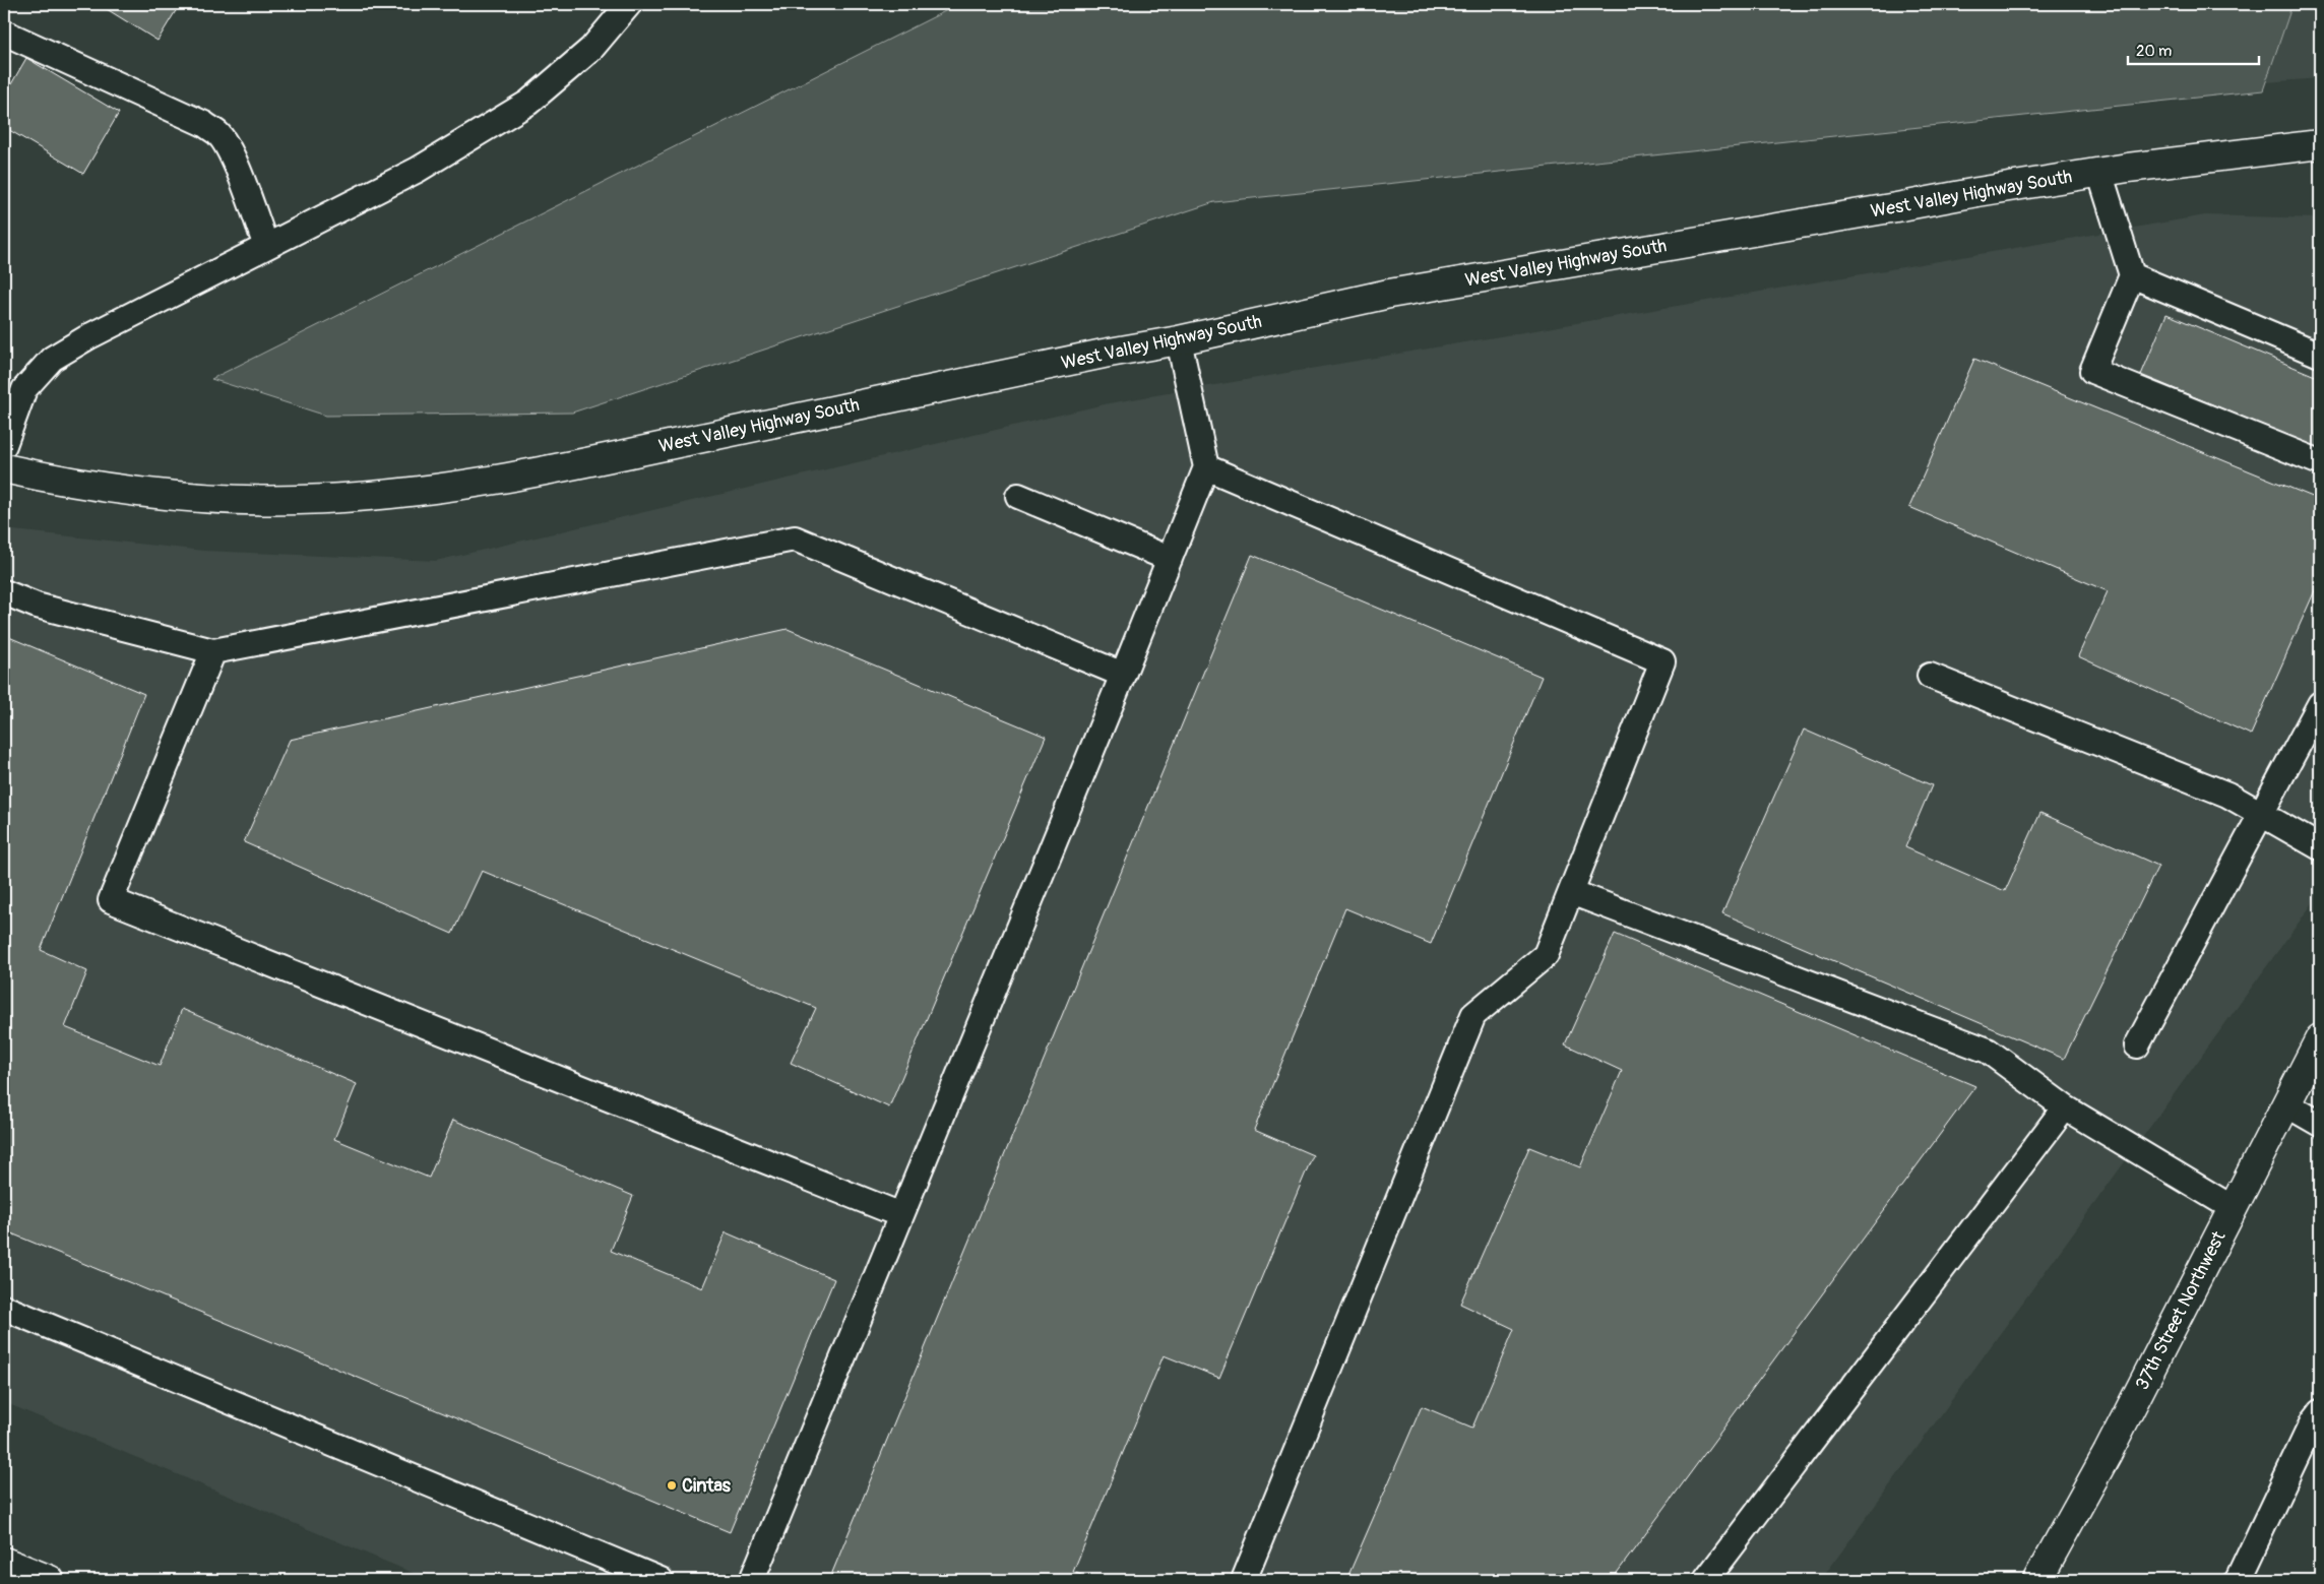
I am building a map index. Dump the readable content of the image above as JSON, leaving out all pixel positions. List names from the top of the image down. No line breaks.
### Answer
{"streets":{"main road":["West Valley Highway South","37th Street Northwest"]},"places":["Cintas"],"scale_bar":"20 m"}
